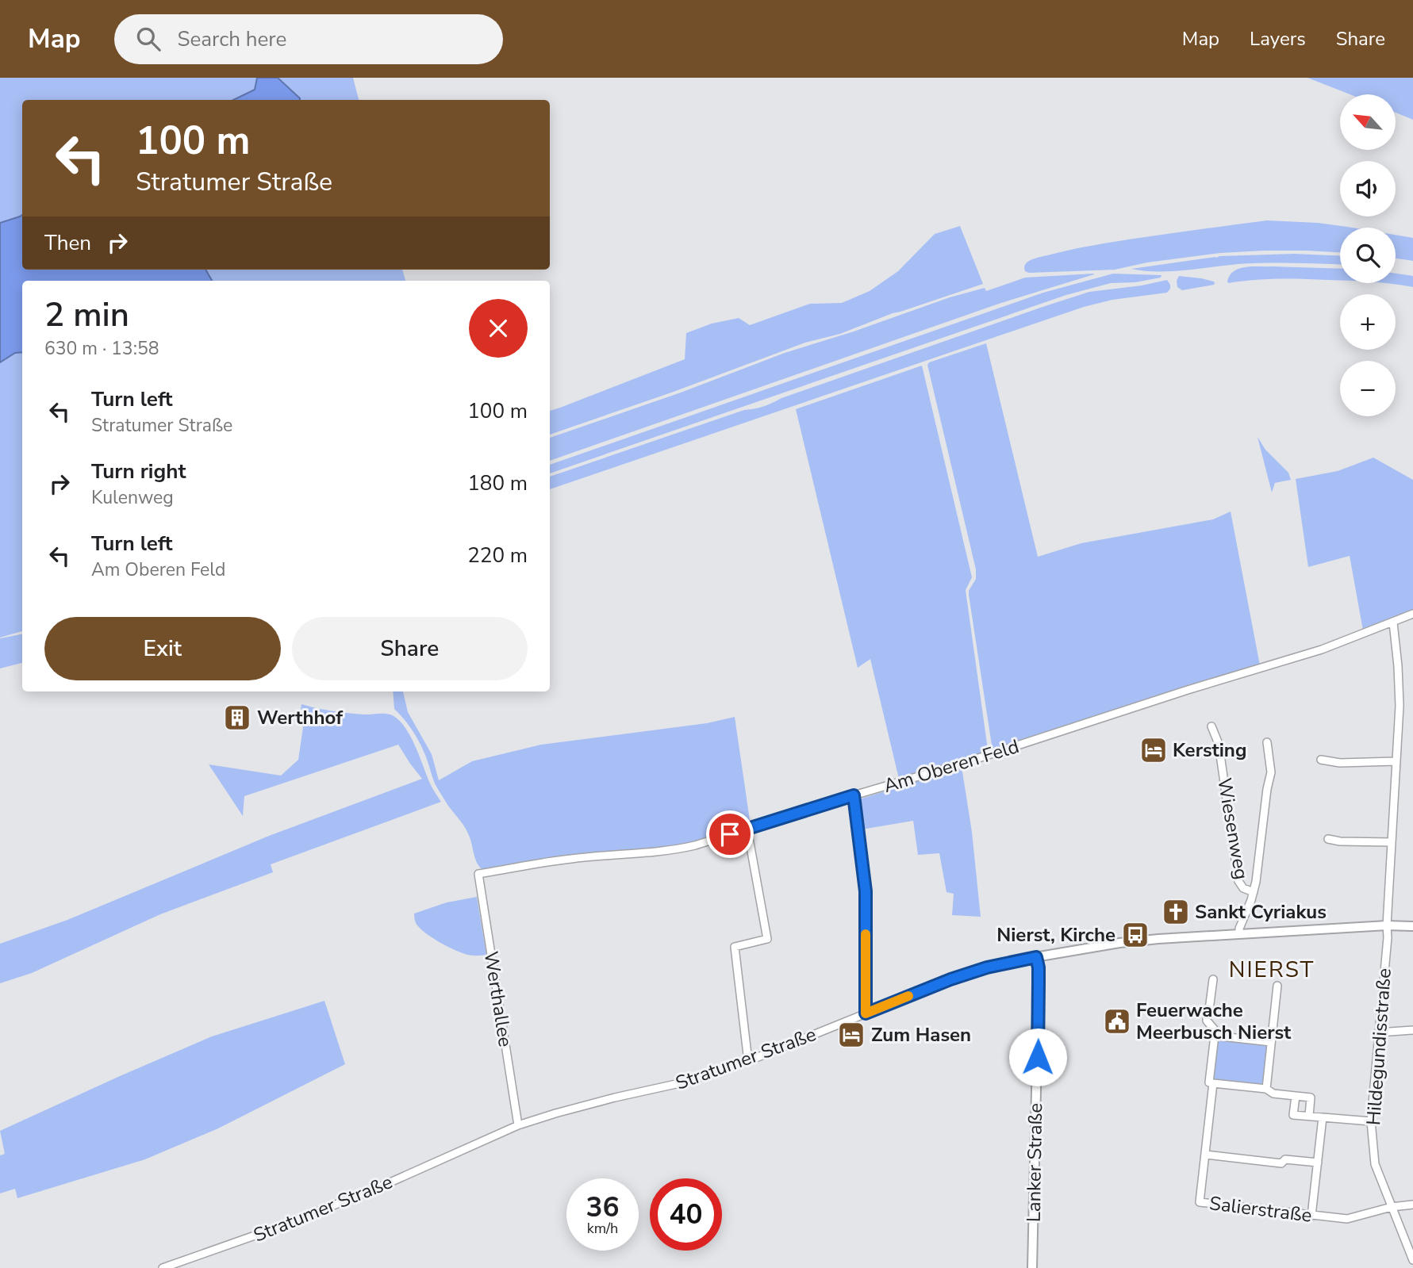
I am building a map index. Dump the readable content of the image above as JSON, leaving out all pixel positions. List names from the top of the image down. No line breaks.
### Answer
{"streets":{"street":["Am Oberen Feld","Wiesenweg","Werthallee","Hildegundisstraße","Stratumer Straße","Lanker Straße","Salierstraße"]},"crossings":[["Am Oberen Feld","Werthallee"],["Am Oberen Feld","Hildegundisstraße"],["Wiesenweg","Stratumer Straße"],["Werthallee","Stratumer Straße"],["Hildegundisstraße","Stratumer Straße"],["Hildegundisstraße","Salierstraße"],["Stratumer Straße","Lanker Straße"]],"districts":["NIERST"],"places":{"building":["Werthhof"],"hotel":["Kersting","Zum Hasen"],"church":["Sankt Cyriakus"],"bus stop":["Nierst, Kirche"],"public building":["Feuerwache Meerbusch Nierst"]},"north":"top left","page":{"header":"Map","search":"Search here","nav":["Map","Layers","Share"],"map_buttons":["+","−"],"turn":["100 m","Stratumer Straße"],"then":"Then","heading":["2 min","630 m · 13:58"],"list":[{"name":"Turn left","note":"Stratumer Straße","value":"100 m"},{"name":"Turn right","note":"Kulenweg","value":"180 m"},{"name":"Turn left","note":"Am Oberen Feld","value":"220 m"}],"buttons":["Exit","Share"],"speed":"36 km/h","limit":"40"}}
